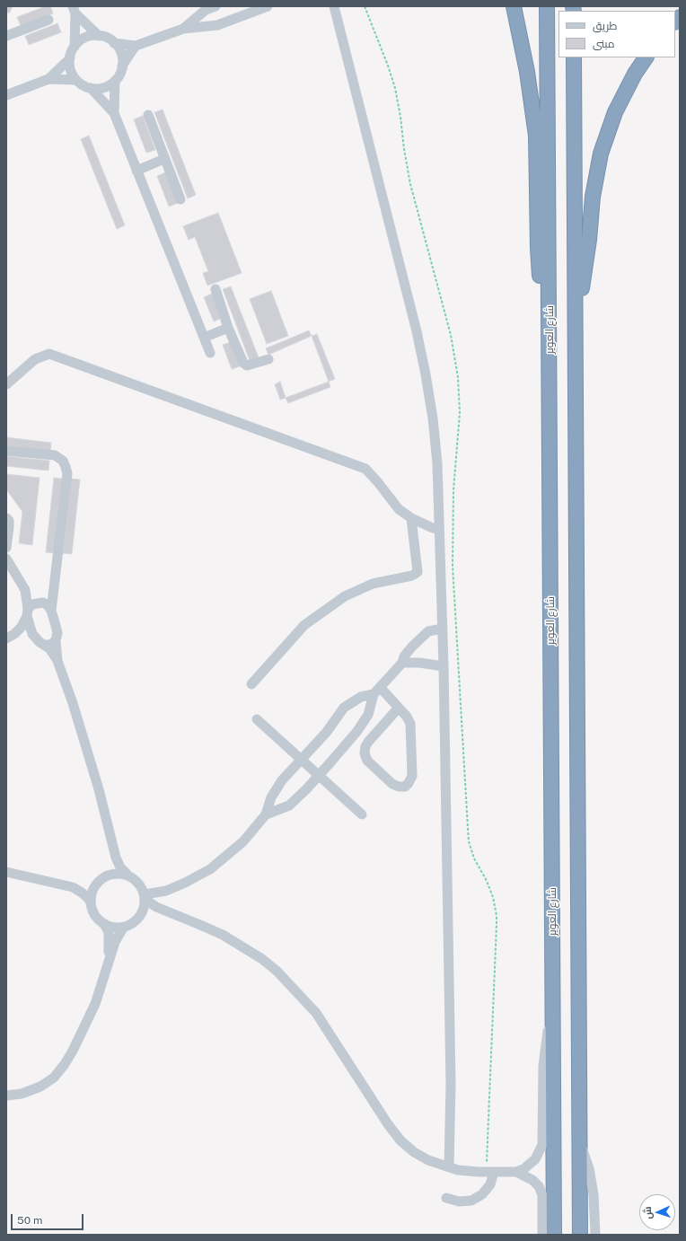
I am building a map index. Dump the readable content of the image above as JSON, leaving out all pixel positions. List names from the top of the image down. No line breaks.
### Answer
{"streets":{"highway":["شارع العوير"]},"legend":["طريق","مبنى"],"scale_bar":"50 m","north":"left"}
